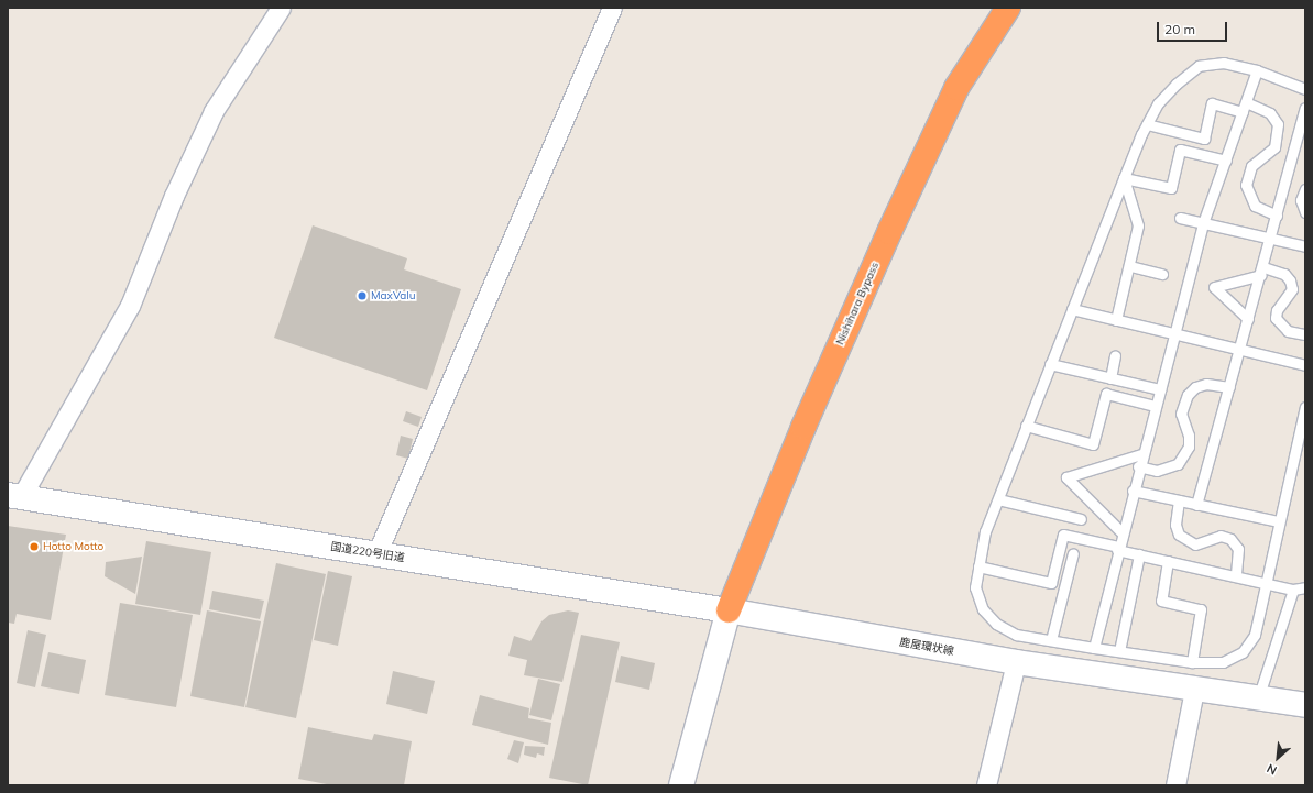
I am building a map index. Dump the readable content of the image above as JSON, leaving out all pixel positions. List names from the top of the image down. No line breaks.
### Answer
{"streets":{"highway":["Nishihara Bypass"],"main road":["国道220号旧道","鹿屋環状線"]},"crossings":[["Nishihara Bypass","国道220号旧道"],["Nishihara Bypass","鹿屋環状線"],["国道220号旧道","鹿屋環状線"]],"places":["MaxValu","Hotto Motto"],"scale_bar":"20 m","north":"bottom left"}
